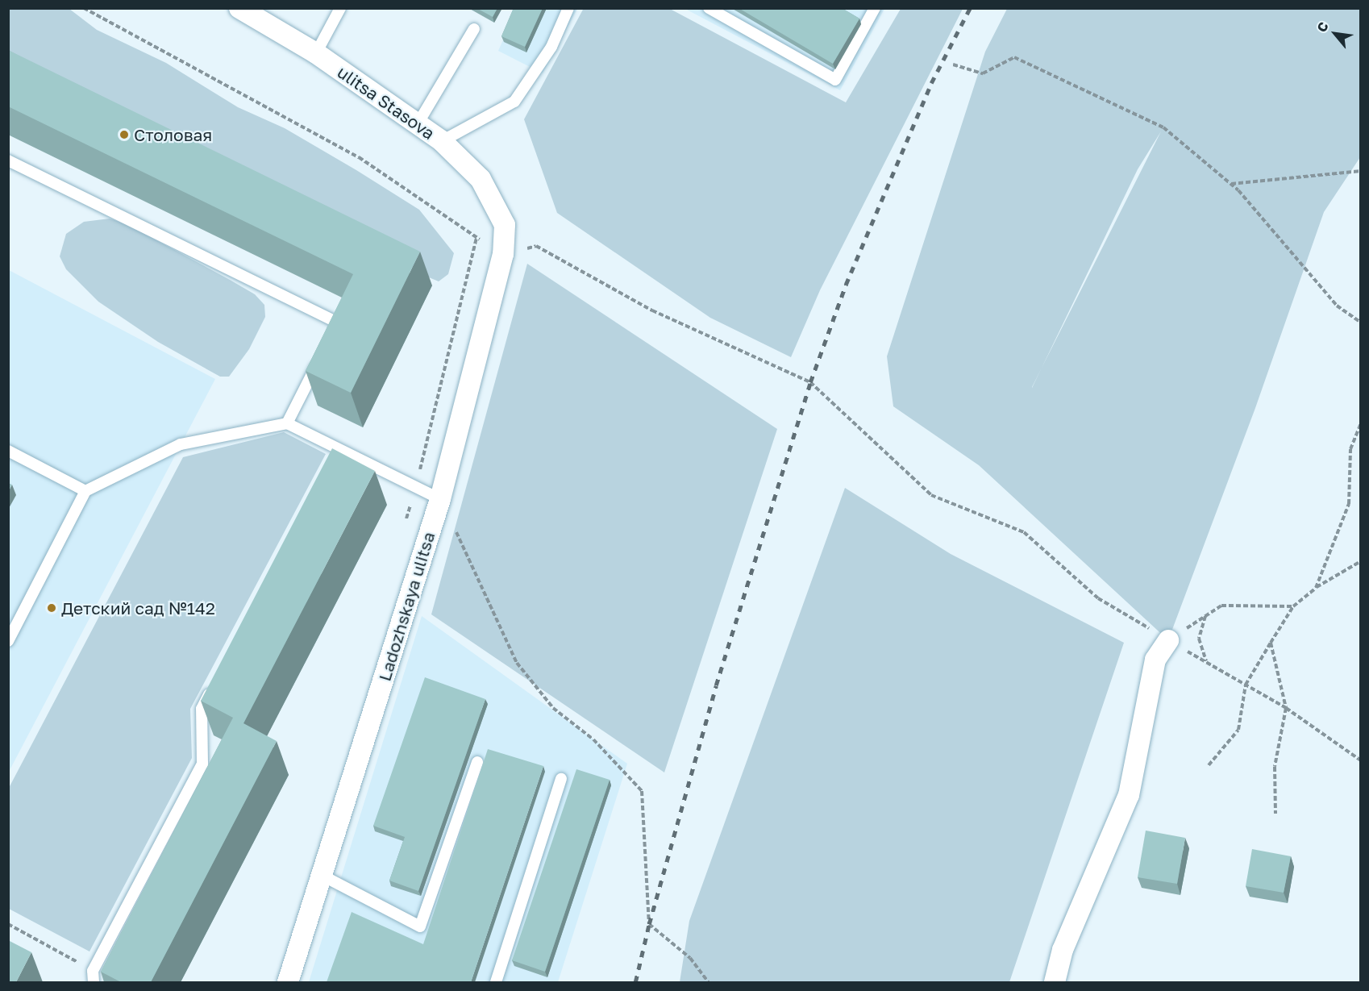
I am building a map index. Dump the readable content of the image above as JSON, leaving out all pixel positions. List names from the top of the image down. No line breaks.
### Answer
{"streets":{"street":["ulitsa Stasova","Ladozhskaya ulitsa"]},"crossings":[["ulitsa Stasova","Ladozhskaya ulitsa"]],"places":["Столовая","Детский сад №142"],"north":"top left"}
